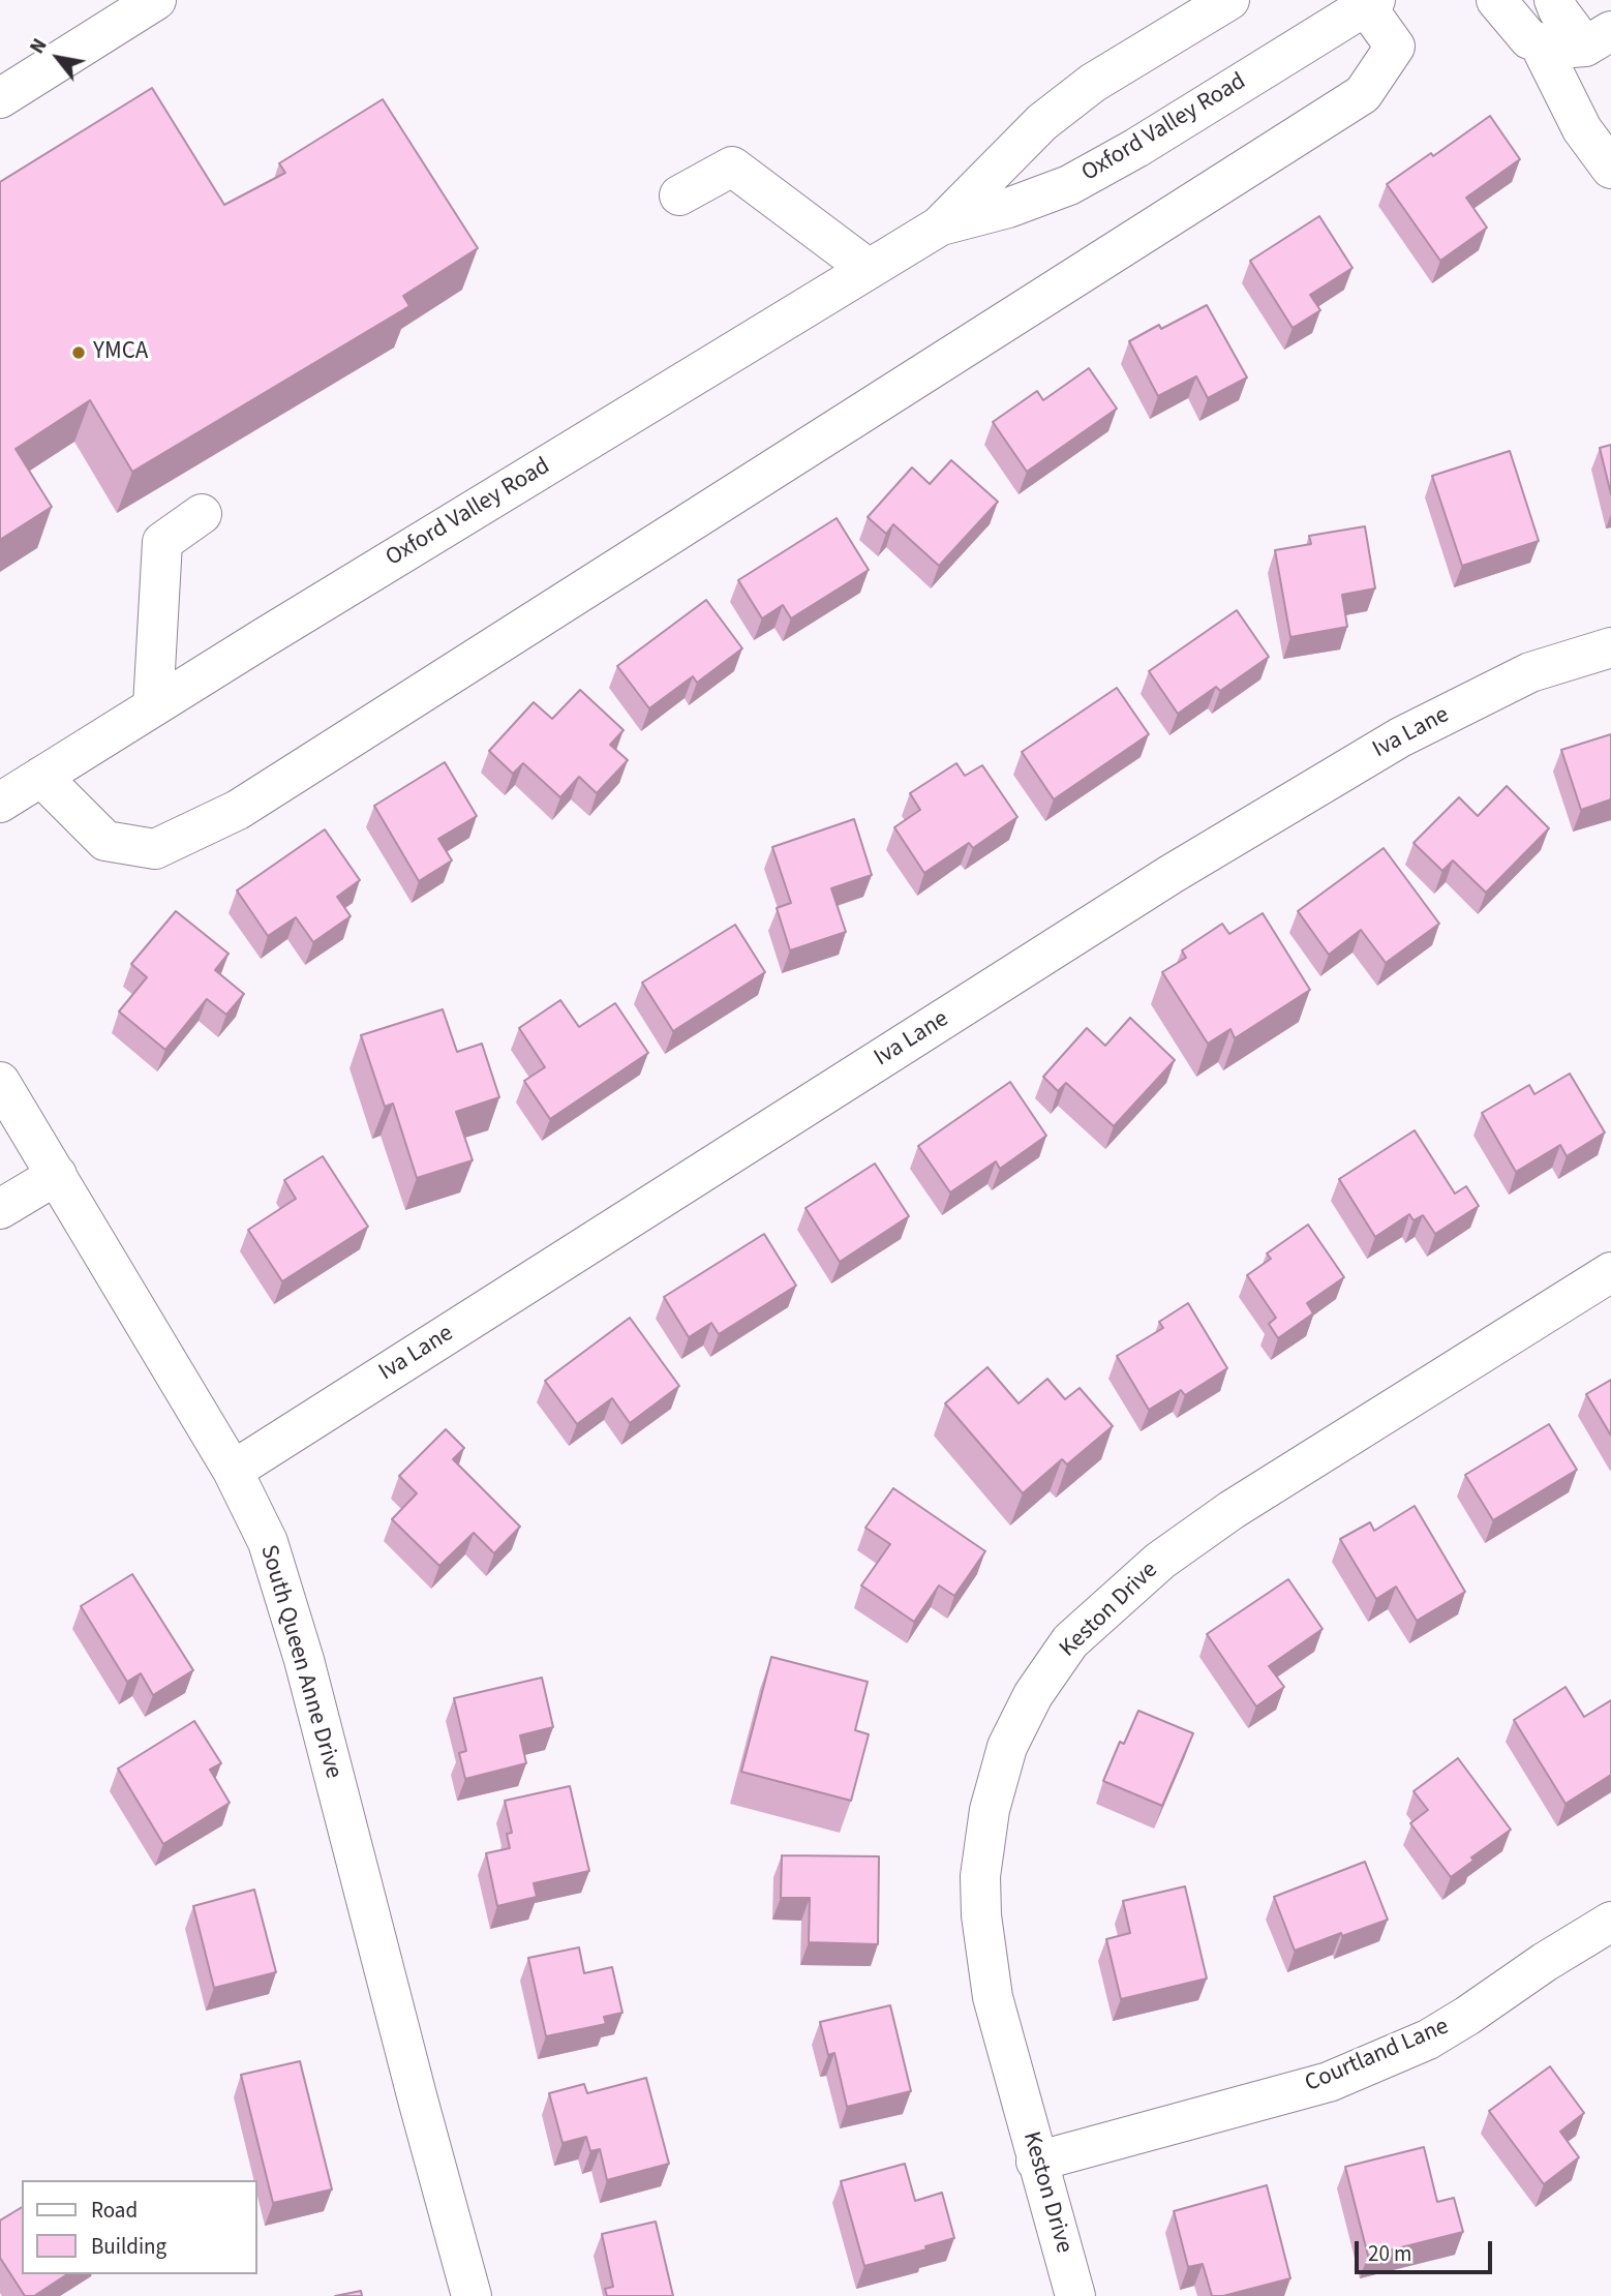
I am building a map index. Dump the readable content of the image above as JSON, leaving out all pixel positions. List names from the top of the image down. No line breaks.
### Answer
{"streets":{"street":["Oxford Valley Road","Iva Lane","Keston Drive","South Queen Anne Drive","Courtland Lane"]},"crossings":[["Iva Lane","South Queen Anne Drive"],["Keston Drive","Courtland Lane"]],"places":["YMCA"],"legend":["Road","Building"],"scale_bar":"20 m","north":"top left"}
